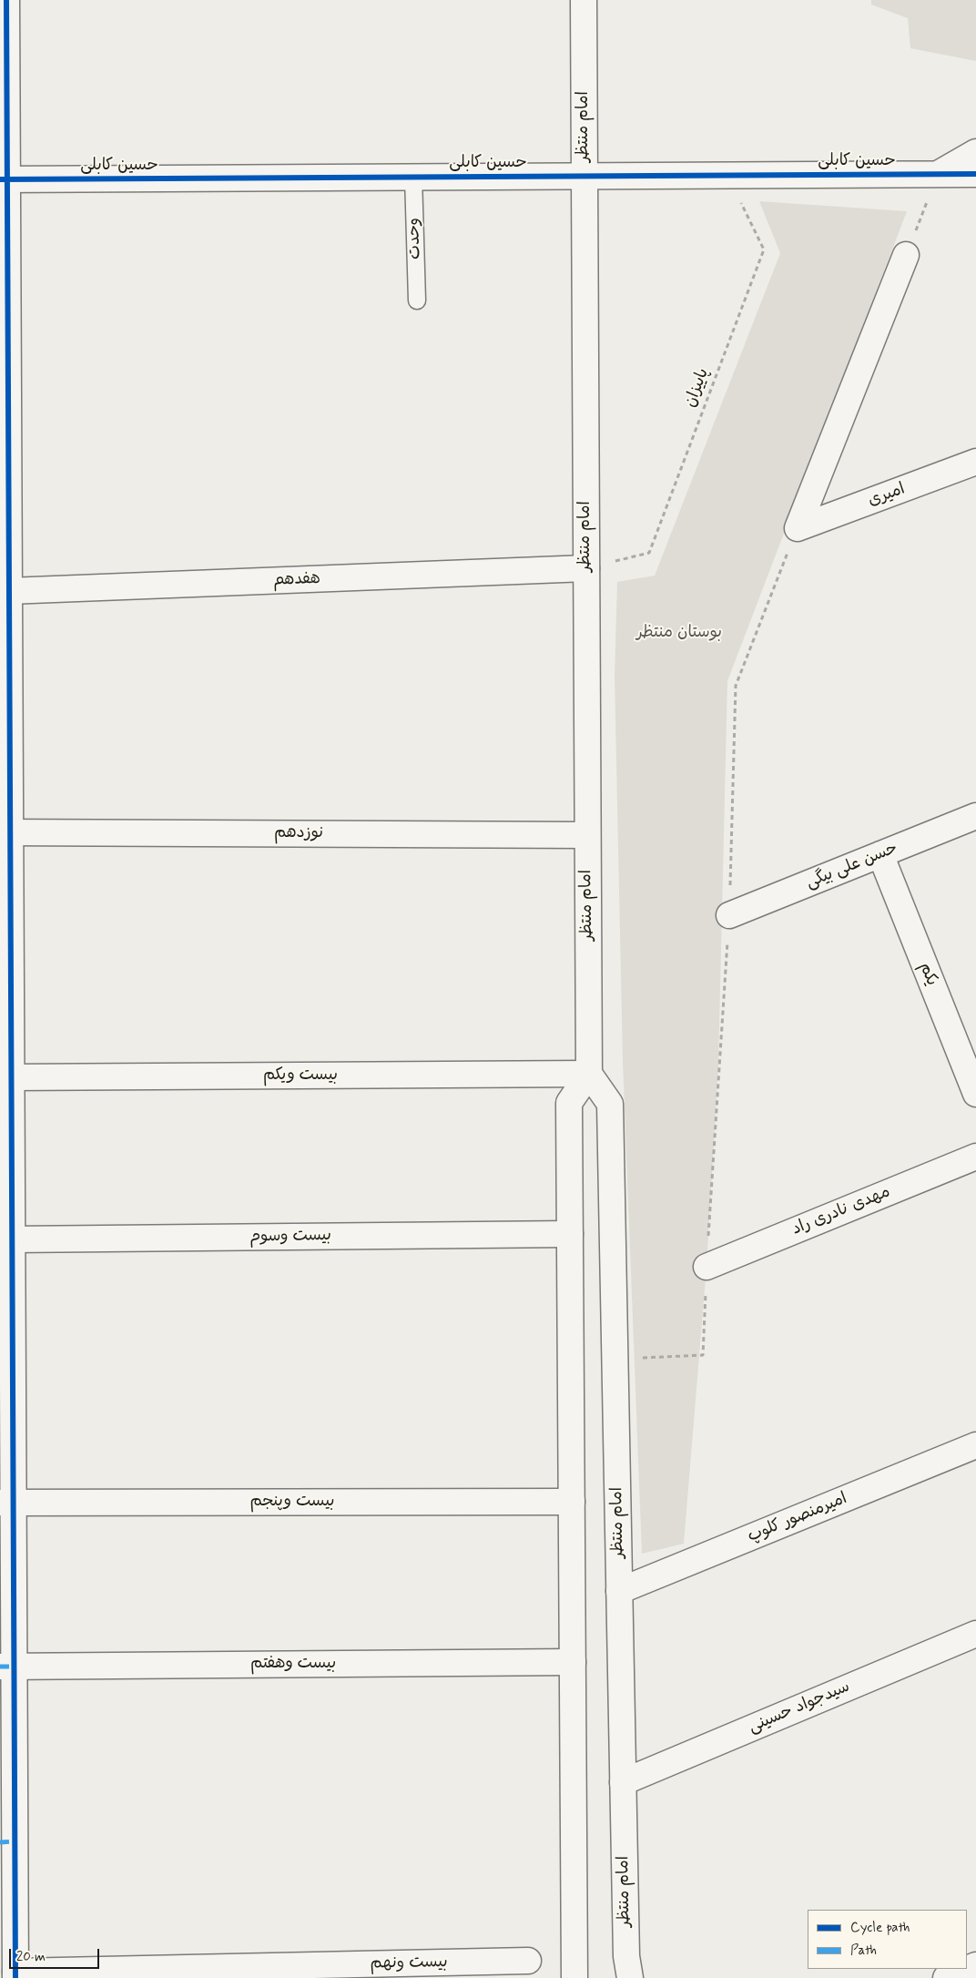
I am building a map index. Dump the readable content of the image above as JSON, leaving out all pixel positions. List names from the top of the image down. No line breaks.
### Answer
{"streets":{"street":["امام منتظر","حسین کابلی","امیری","هفدهم","نوزدهم","حسن علی بیگی","یکم","بیست ویکم","مهدی نادری راد","بیست وسوم","بیست وپنجم","امیرمنصور کلوپ","بیست وهفتم","سیدجواد حسینی","بیست ونهم"],"lane":["وحدت"],"path":["پاییزان"]},"crossings":[["امام منتظر","حسین کابلی"],["امام منتظر","پاییزان"],["امام منتظر","هفدهم"],["امام منتظر","نوزدهم"],["امام منتظر","بیست ویکم"],["امام منتظر","امیرمنصور کلوپ"],["امام منتظر","سیدجواد حسینی"],["حسین کابلی","وحدت"],["حسین کابلی","پاییزان"],["پاییزان","هفدهم"],["حسن علی بیگی","یکم"]],"parks":["بوستان منتظر"],"legend":["Cycle path","Path"],"scale_bar":"20 m"}
